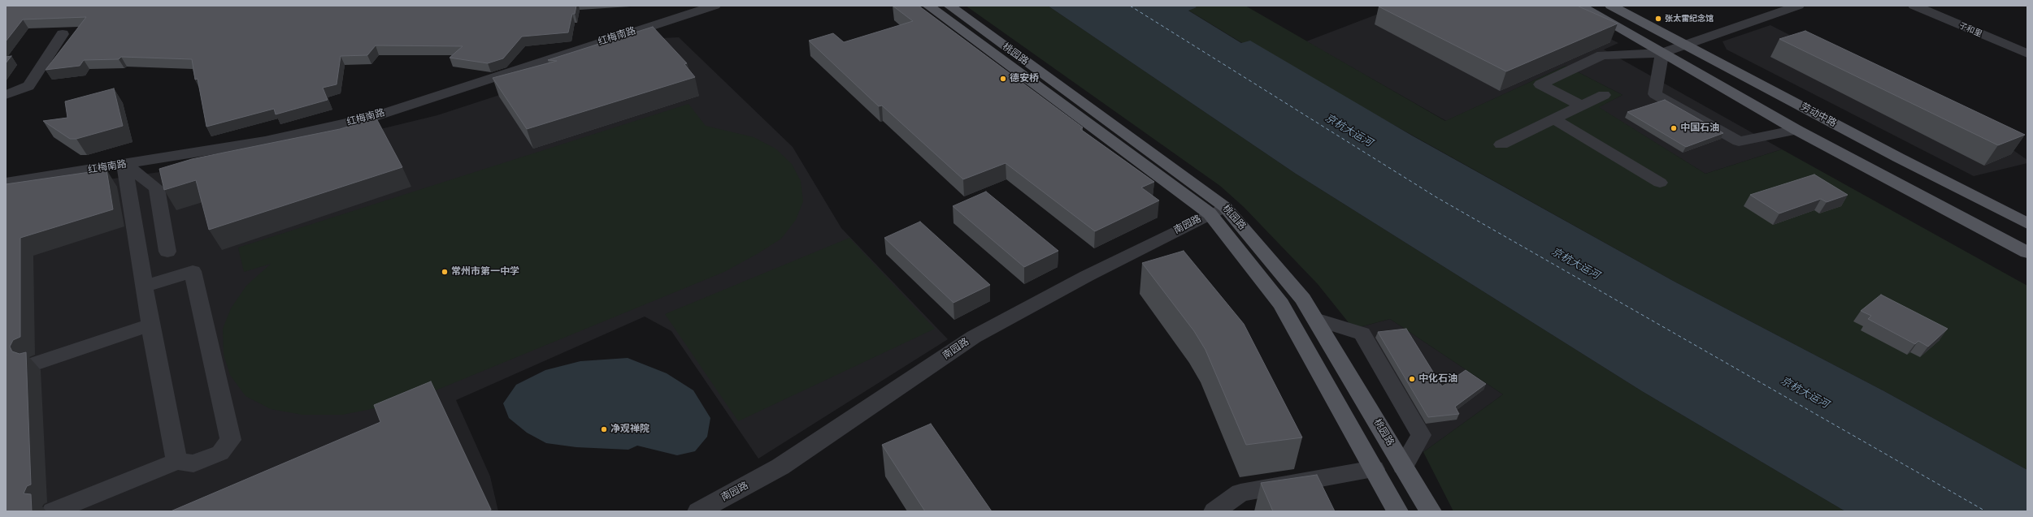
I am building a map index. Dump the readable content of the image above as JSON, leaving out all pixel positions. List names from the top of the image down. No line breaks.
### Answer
{"streets":{"main road":["桃园路","劳动中路"],"street":["子和里","红梅南路","南园路"]},"crossings":[["桃园路","南园路"]],"water":["京杭大运河"],"places":["张太雷纪念馆","德安桥","中国石油","常州市第一中学","中化石油","净观禅院"]}
